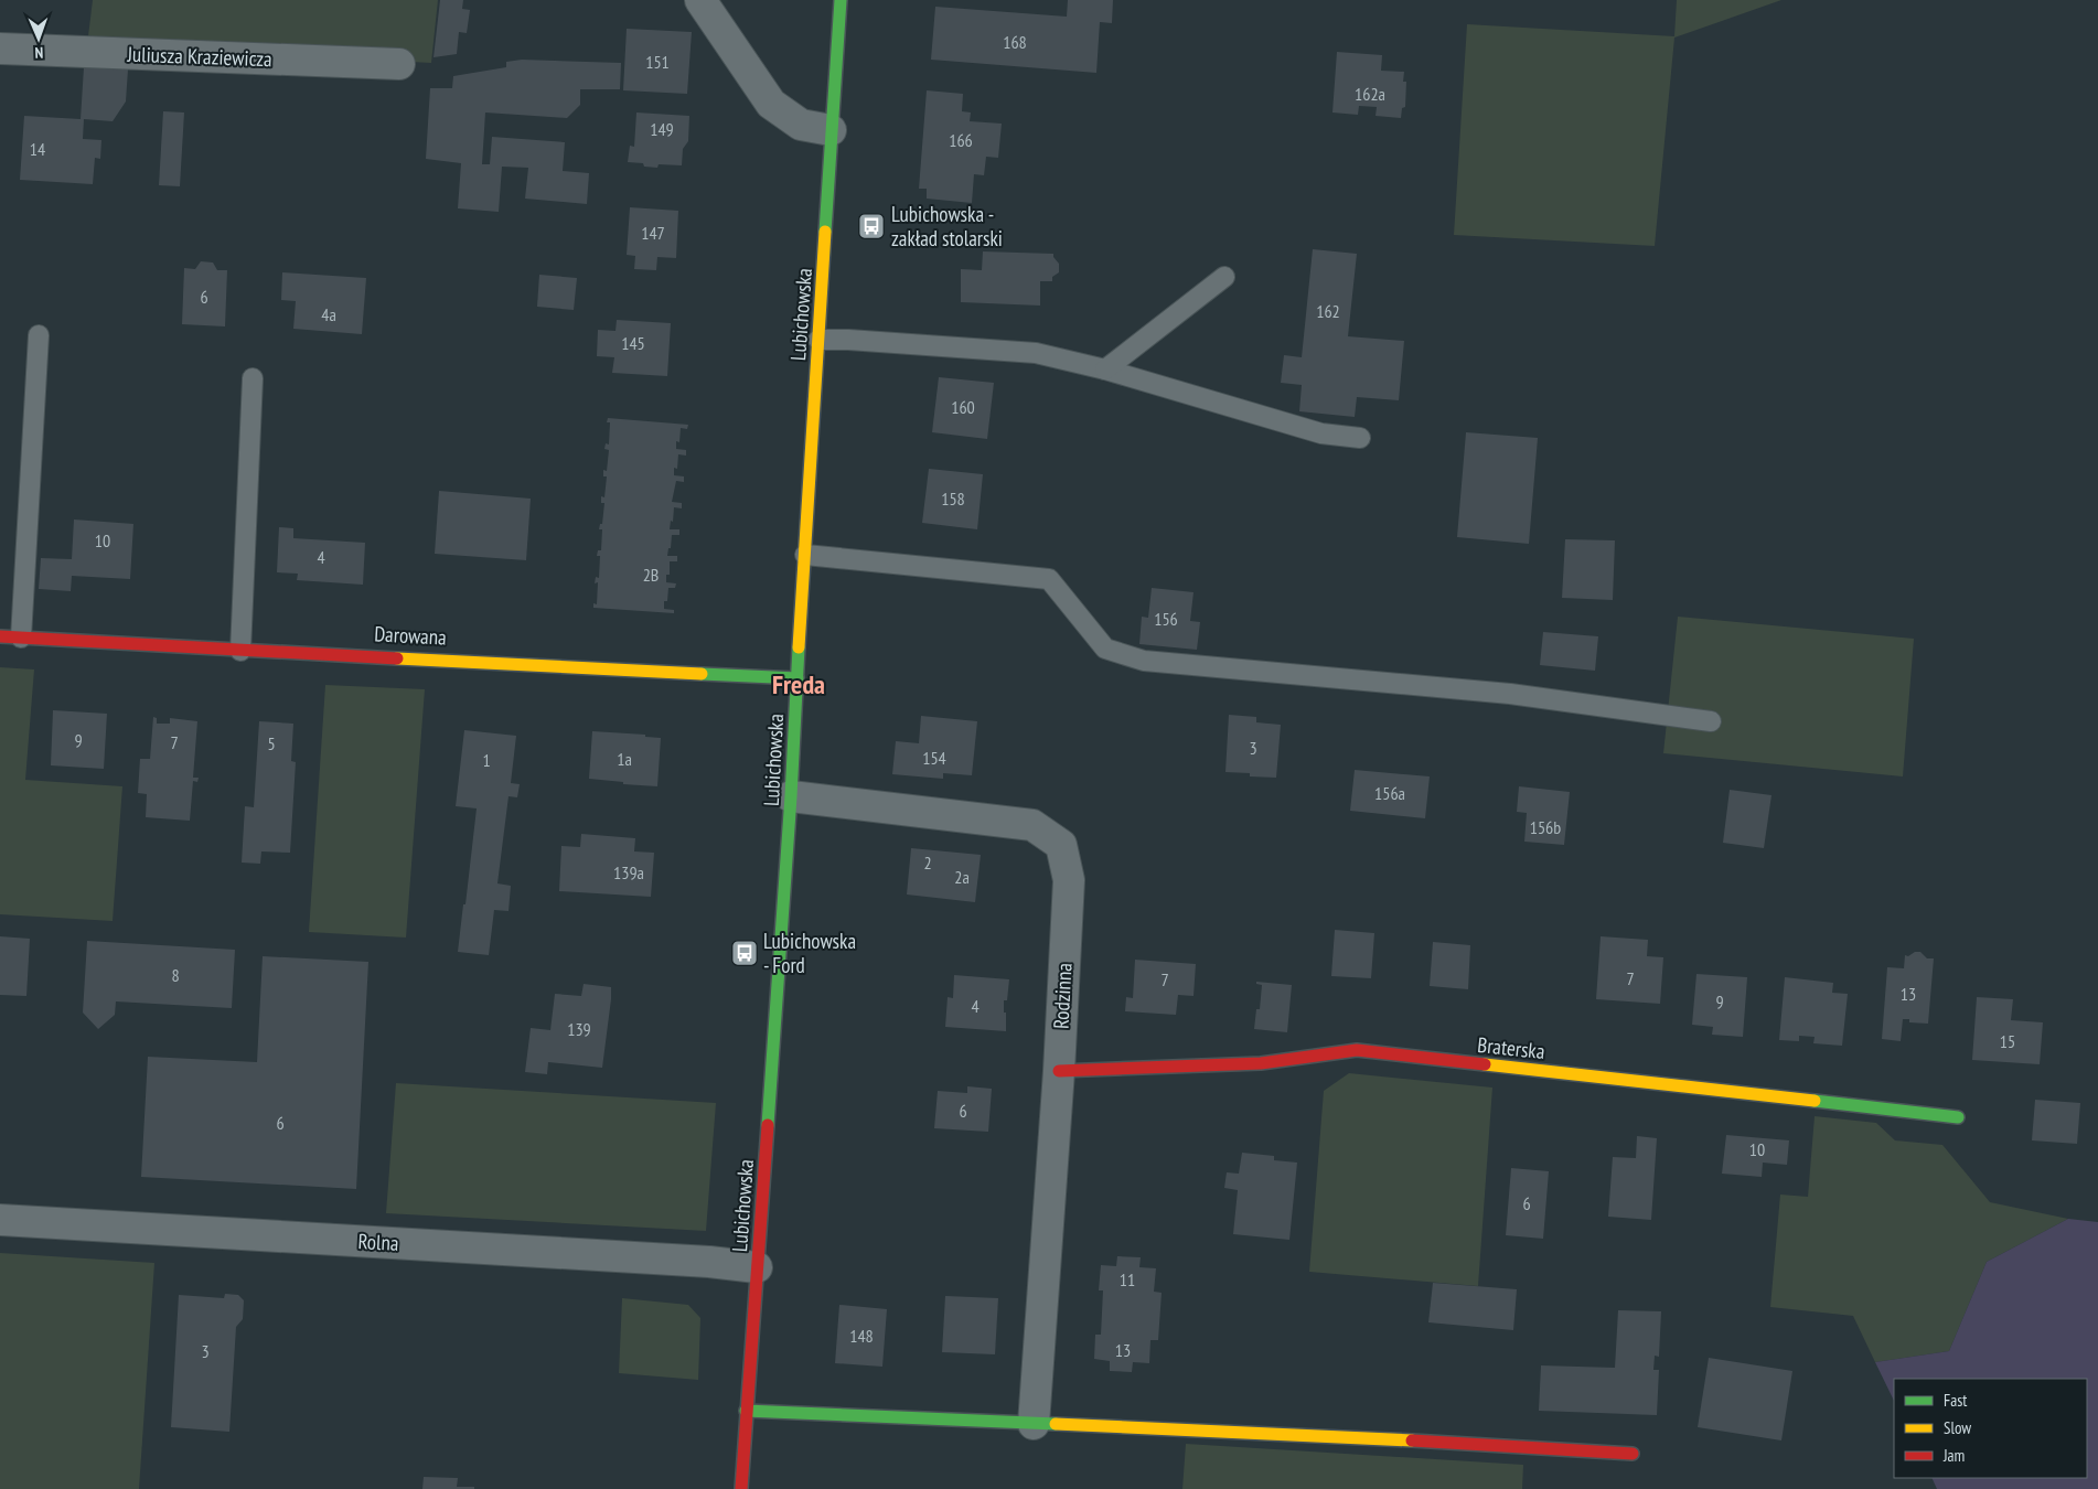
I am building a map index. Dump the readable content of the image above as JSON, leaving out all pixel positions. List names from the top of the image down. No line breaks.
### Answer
{"streets":{"street":["Juliusza Kraziewicza","Lubichowska","Darowana","Rodzinna","Braterska","Rolna"]},"crossings":[["Lubichowska","Darowana"],["Lubichowska","Rodzinna"],["Lubichowska","Rolna"],["Rodzinna","Braterska"]],"districts":["Freda"],"places":{"bus stop":["Lubichowska - zakład stolarski","Lubichowska - Ford"]},"house_numbers":["168","151","162a","149","166","14","147","6","162","4a","145","160","158","10","4","2B","156","9","7","5","3","154","1a","1","156a","156b","2","139a","2a","8","7","7","13","9","4","139","15","6","6","10","6","11","148","13","3"],"legend":["Fast","Slow","Jam"],"north":"bottom"}
